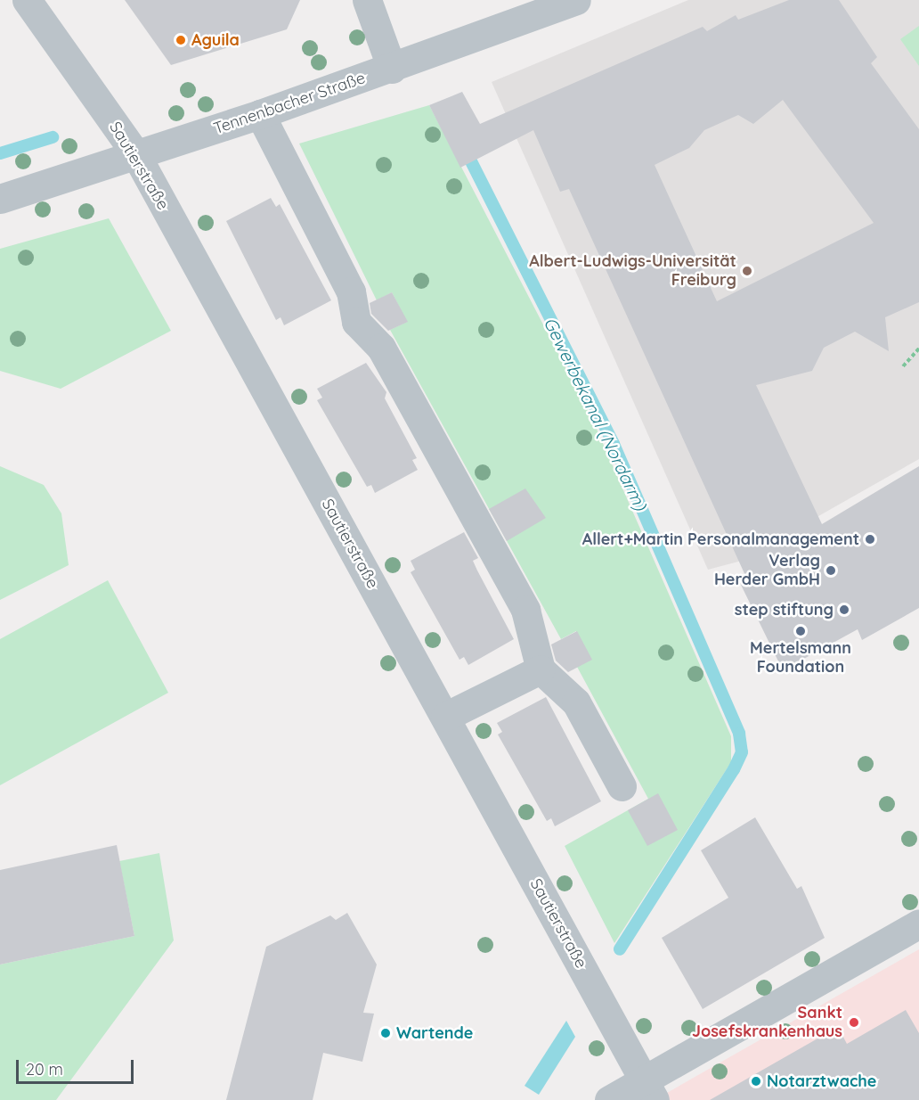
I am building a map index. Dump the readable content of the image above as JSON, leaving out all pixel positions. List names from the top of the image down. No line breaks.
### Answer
{"streets":{"street":["Tennenbacher Straße","Sautierstraße"]},"crossings":[["Tennenbacher Straße","Sautierstraße"]],"water":["Gewerbekanal (Nordarm)"],"places":["Aguila","Albert-Ludwigs-Universität Freiburg","Allert+Martin Personalmanagement","Verlag Herder GmbH","step stiftung","Mertelsmann Foundation","Sankt Josefskrankenhaus","Wartende","Notarztwache"],"scale_bar":"20 m"}
